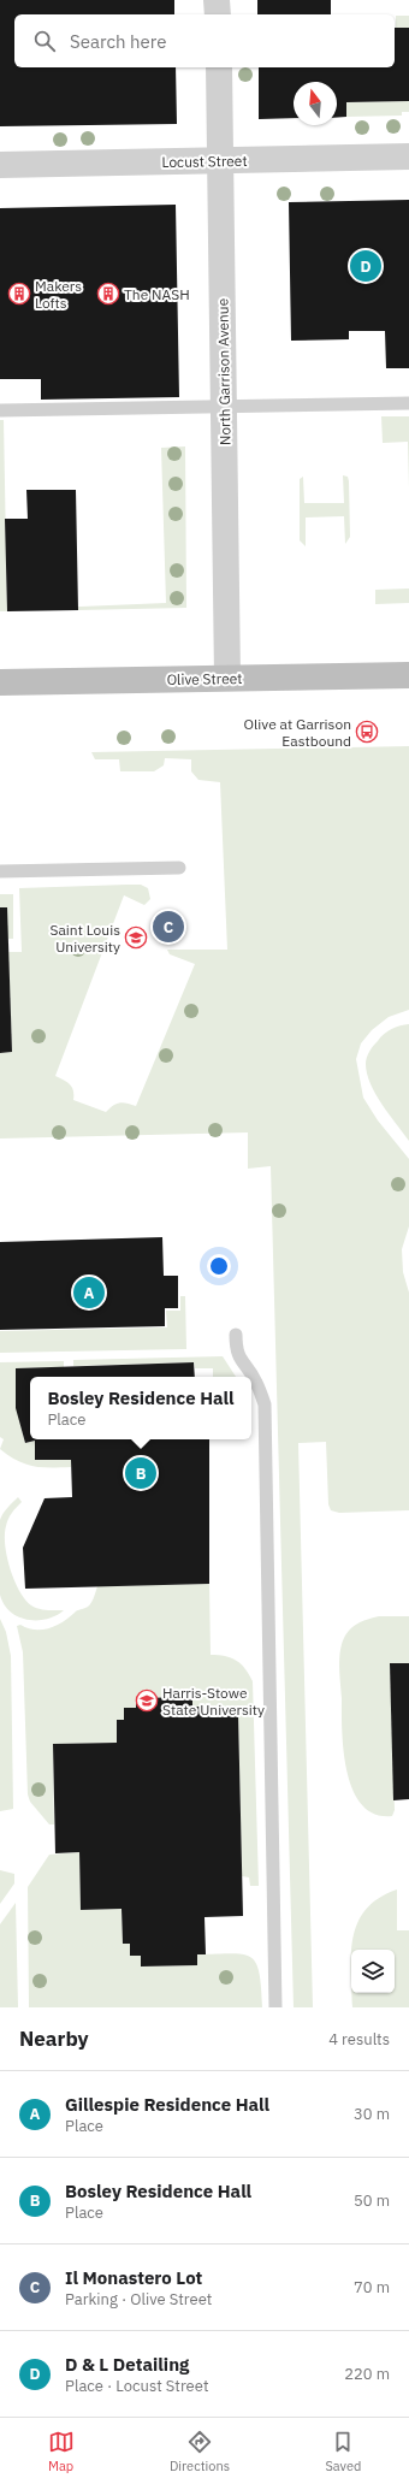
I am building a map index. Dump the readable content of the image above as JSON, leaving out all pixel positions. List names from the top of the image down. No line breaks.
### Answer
{"streets":{"main road":["Olive Street"],"street":["Locust Street","North Garrison Avenue"]},"crossings":[["Locust Street","North Garrison Avenue"],["North Garrison Avenue","Olive Street"]],"places":{"building":["Makers Lofts","The NASH"],"bus stop":["Olive at Garrison Eastbound"],"school or university":["Saint Louis University","Harris-Stowe State University"]},"north":"top","page":{"search":"Search here","pins":["D","C","A","B"],"popup":["Bosley Residence Hall","Place"],"heading":["Nearby","4 results"],"list":[{"mark":"A","name":"Gillespie Residence Hall","note":"Place","value":"30 m"},{"mark":"B","name":"Bosley Residence Hall","note":"Place","value":"50 m"},{"mark":"C","name":"Il Monastero Lot","note":"Parking · Olive Street","value":"70 m"},{"mark":"D","name":"D & L Detailing","note":"Place · Locust Street","value":"220 m"}],"nav":["Map","Directions","Saved"]}}
